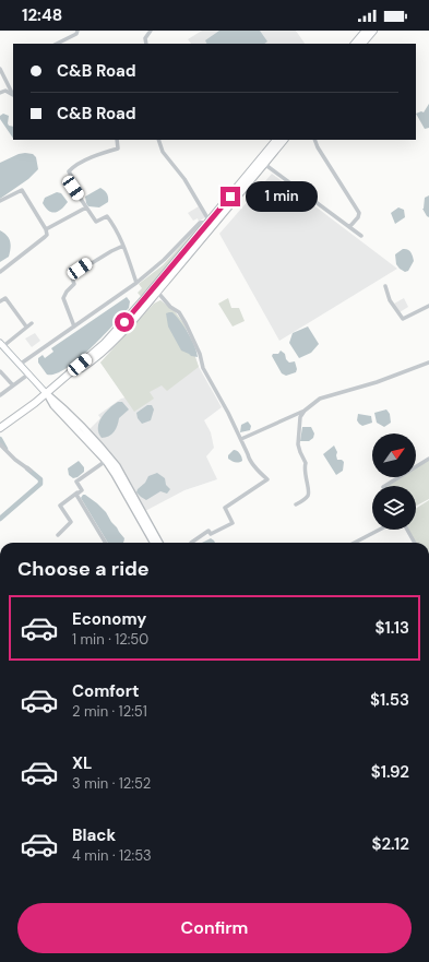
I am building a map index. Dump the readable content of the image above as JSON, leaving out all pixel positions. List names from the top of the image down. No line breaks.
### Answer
{"north":"top right","page":{"status":"12:48","banner":["C&B Road","C&B Road"],"bubble":"1 min","heading":"Choose a ride","list":[{"name":"Economy","note":"1 min · 12:50","value":"$1.13"},{"name":"Comfort","note":"2 min · 12:51","value":"$1.53"},{"name":"XL","note":"3 min · 12:52","value":"$1.92"},{"name":"Black","note":"4 min · 12:53","value":"$2.12"}],"buttons":"Confirm"}}
